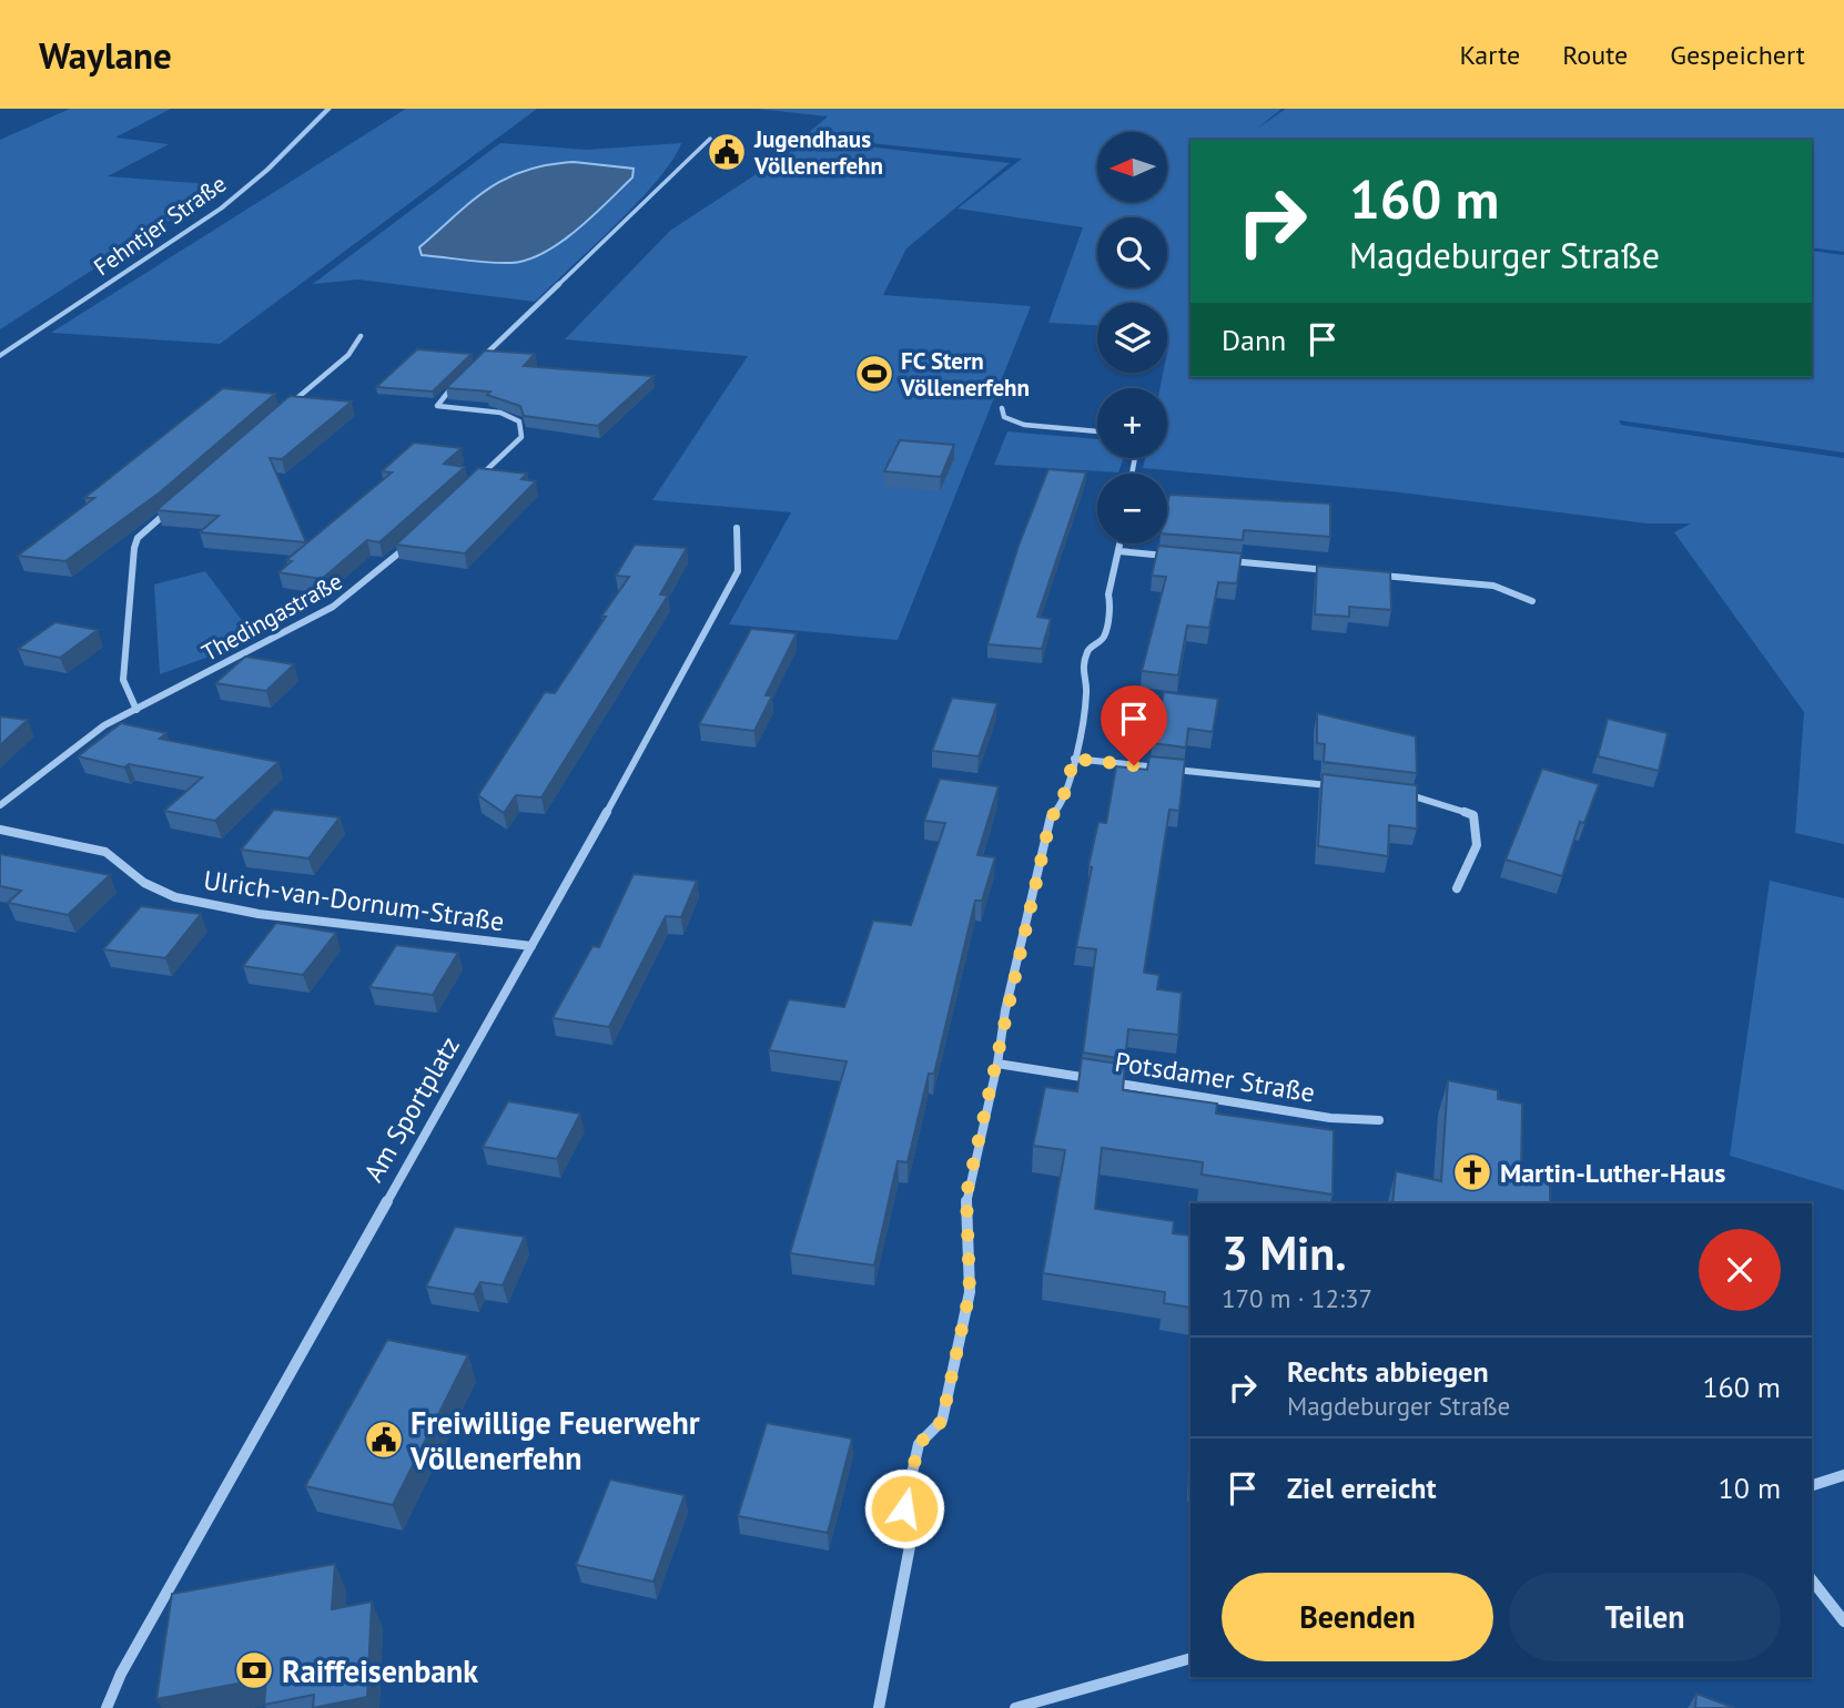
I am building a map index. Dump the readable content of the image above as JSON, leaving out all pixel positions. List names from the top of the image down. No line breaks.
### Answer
{"streets":{"street":["Fehntjer Straße","Thedingastraße","Ulrich-van-Dornum-Straße","Potsdamer Straße","Am Sportplatz"]},"crossings":[["Ulrich-van-Dornum-Straße","Am Sportplatz"]],"places":{"public building":["Jugendhaus Völlenerfehn","Freiwillige Feuerwehr Völlenerfehn"],"sports":["FC Stern Völlenerfehn"],"church":["Martin-Luther-Haus"],"bank":["Raiffeisenbank"]},"north":"left","page":{"header":"Waylane","nav":["Karte","Route","Gespeichert"],"map_buttons":["+","−"],"turn":["160 m","Magdeburger Straße"],"then":"Dann","heading":["3 Min.","170 m · 12:37"],"list":[{"name":"Rechts abbiegen","note":"Magdeburger Straße","value":"160 m"},{"name":"Ziel erreicht","value":"10 m"}],"buttons":["Beenden","Teilen"]}}
